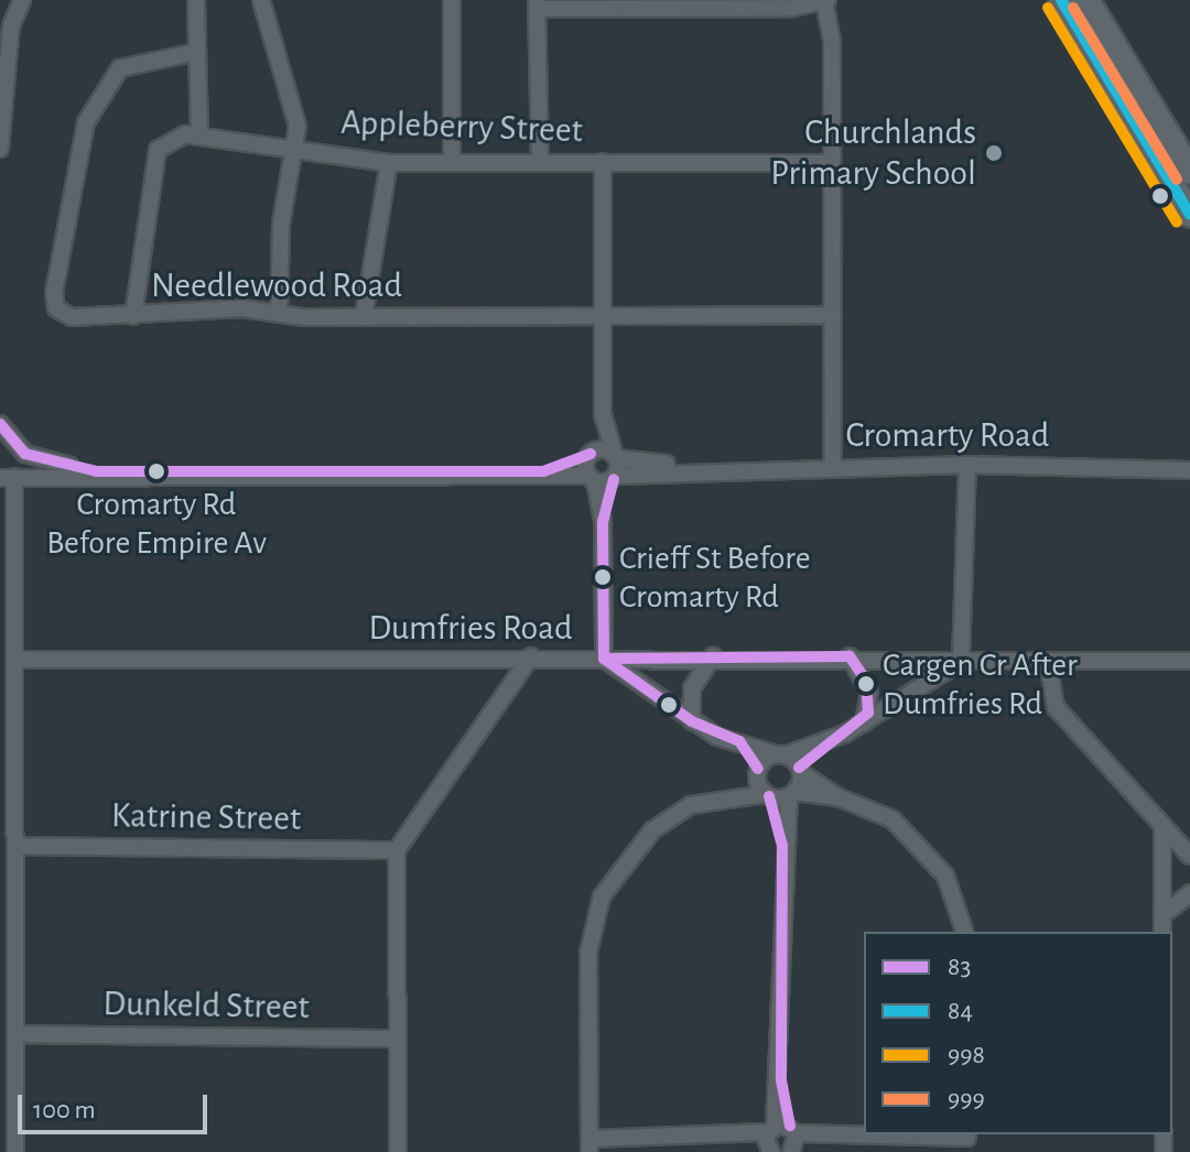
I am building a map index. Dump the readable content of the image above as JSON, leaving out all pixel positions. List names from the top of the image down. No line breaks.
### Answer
{"streets":{"street":["Appleberry Street","Needlewood Road","Cromarty Road","Dumfries Road","Katrine Street","Dunkeld Street"]},"crossings":[["Appleberry Street","Needlewood Road"]],"places":["Churchlands Primary School","Cromarty Rd Before Empire Av","Crieff St Before Cromarty Rd","Cargen Cr After Dumfries Rd"],"lines":["transit line 84","transit line 998","transit line 999","transit line 83"],"legend":["83","84","998","999"],"scale_bar":"100 m"}
